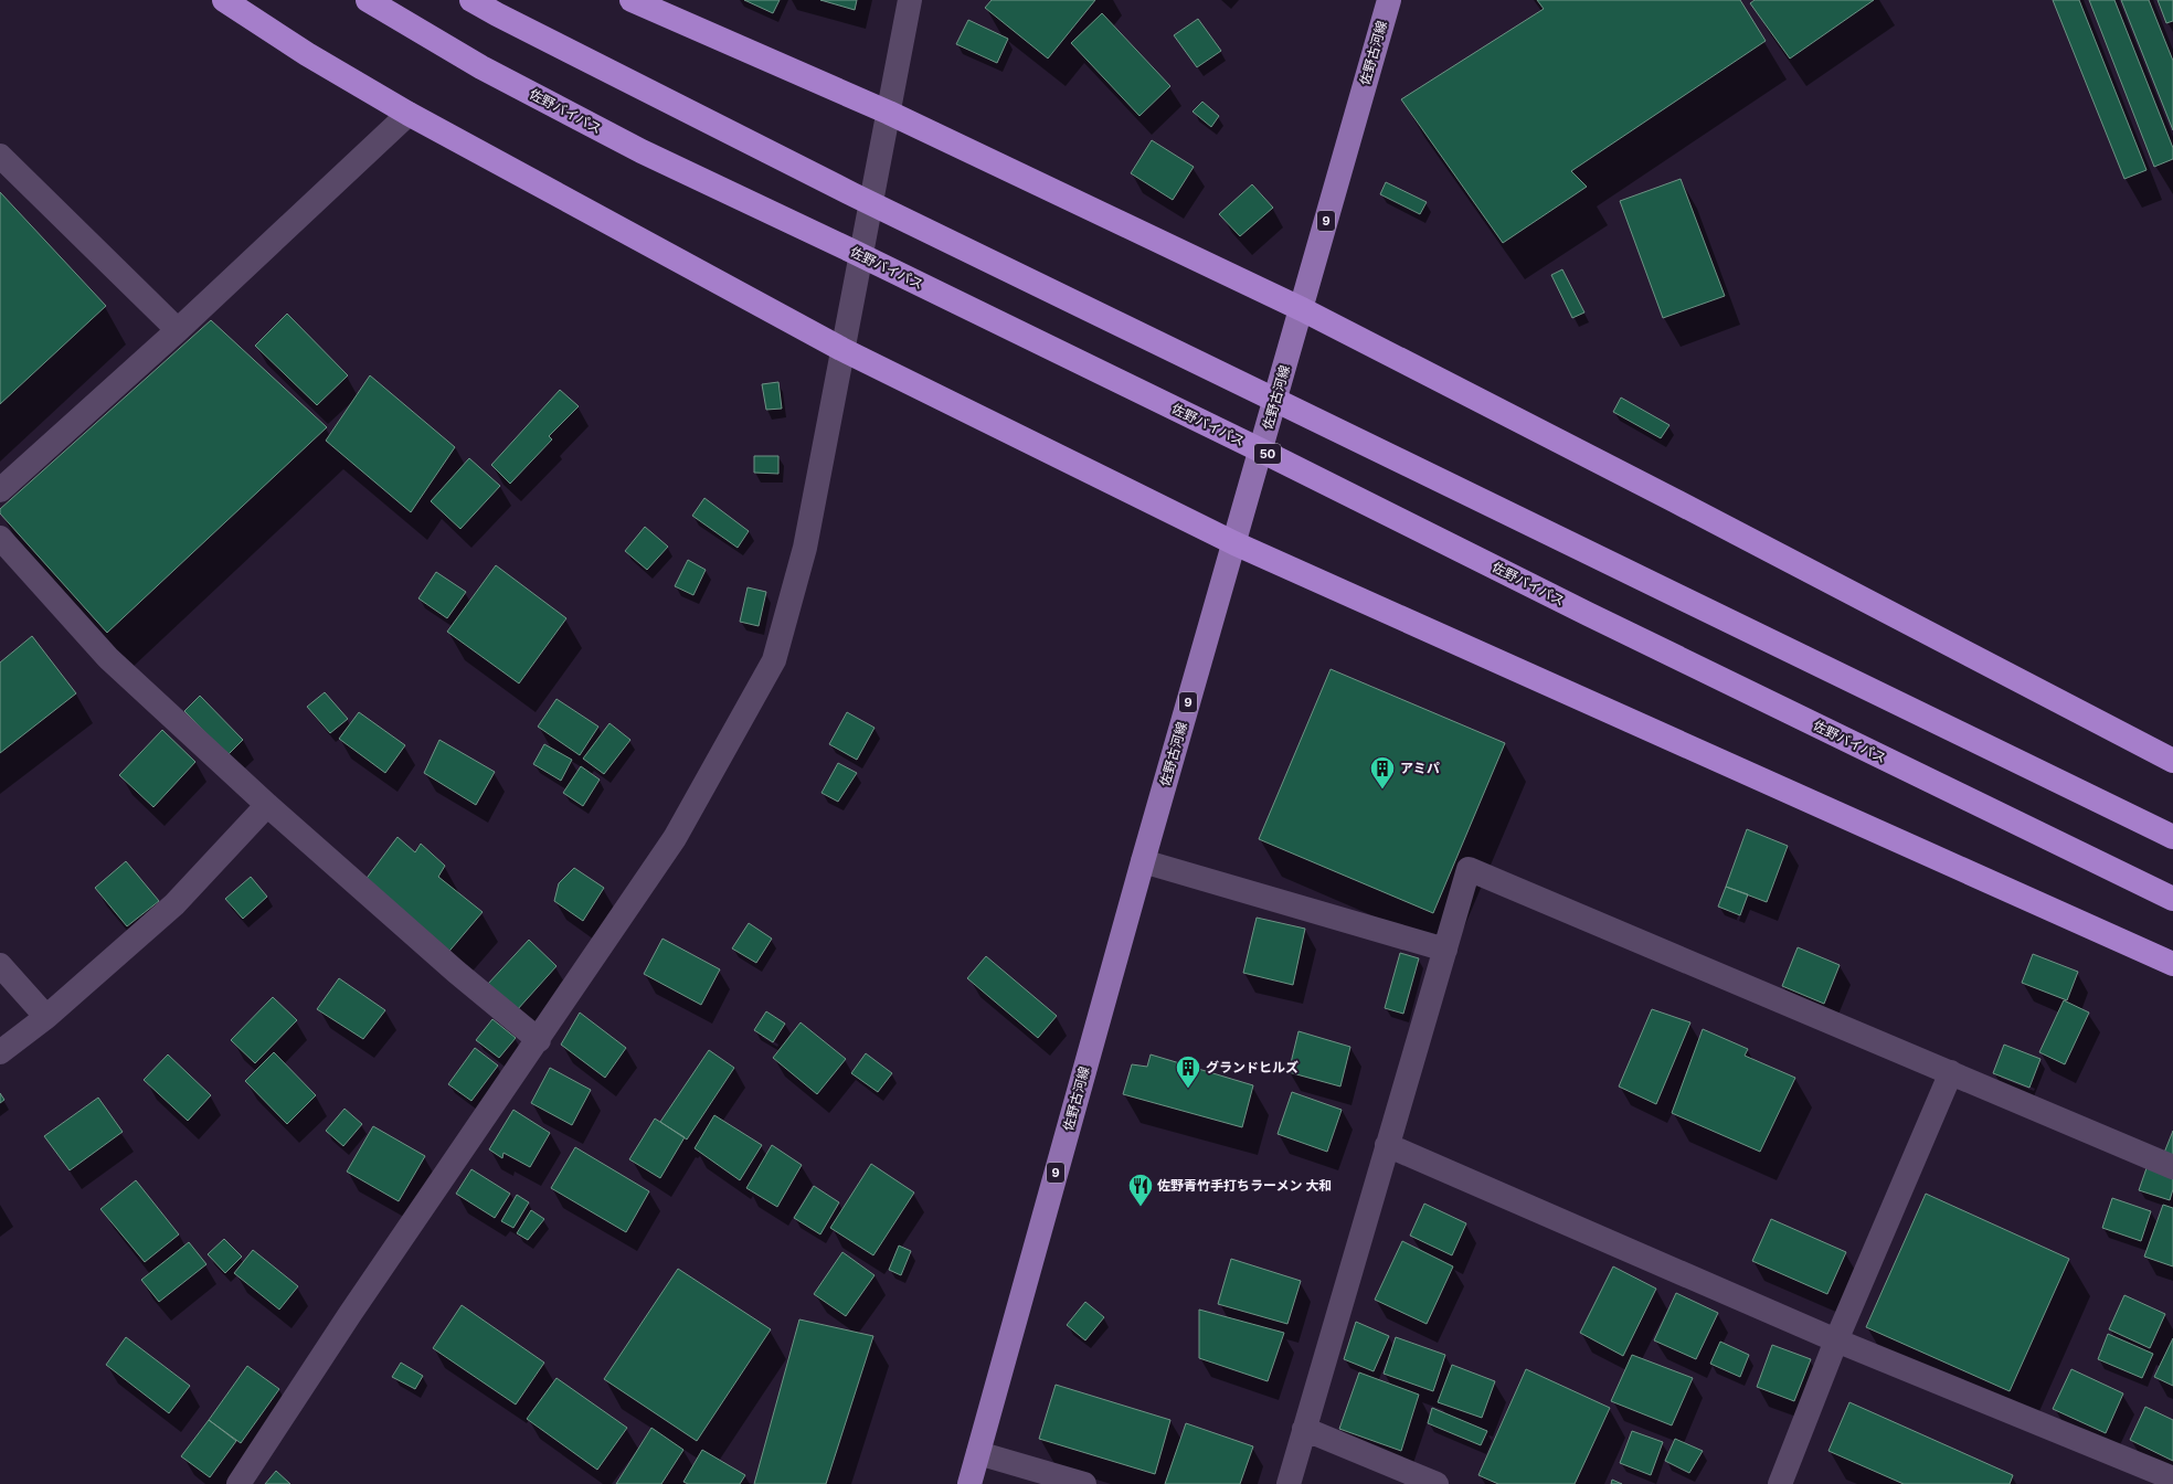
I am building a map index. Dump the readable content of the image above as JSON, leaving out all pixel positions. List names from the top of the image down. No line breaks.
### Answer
{"streets":{"highway":["佐野バイパス","50"],"main road":["佐野古河線","9"]},"places":{"building":["アミパ","グランドヒルズ"],"restaurant":["佐野青竹手打ちラーメン 大和"]}}
